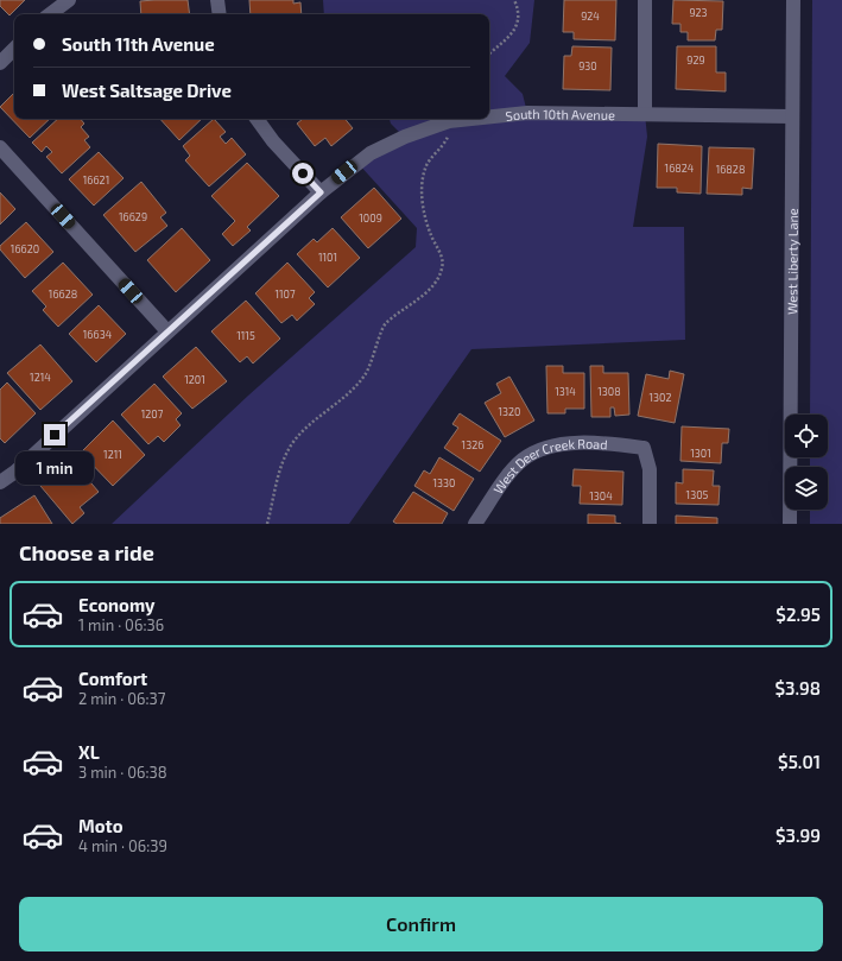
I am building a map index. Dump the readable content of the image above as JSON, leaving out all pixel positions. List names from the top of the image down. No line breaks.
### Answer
{"streets":{"street":["South 10th Avenue","West Liberty Lane","West Deer Creek Road"]},"crossings":[["South 10th Avenue","West Liberty Lane"]],"house_numbers":["923","924","929","930","16824","16828","16621","16629","1009","16620","1101","16628","1107","16634","1115","1214","1201","1314","1308","1302","1320","1207","1326","1301","1211","1330","1305","1304"],"page":{"banner":["South 11th Avenue","West Saltsage Drive"],"bubble":"1 min","heading":"Choose a ride","list":[{"name":"Economy","note":"1 min · 06:36","value":"$2.95"},{"name":"Comfort","note":"2 min · 06:37","value":"$3.98"},{"name":"XL","note":"3 min · 06:38","value":"$5.01"},{"name":"Moto","note":"4 min · 06:39","value":"$3.99"}],"buttons":"Confirm"}}
